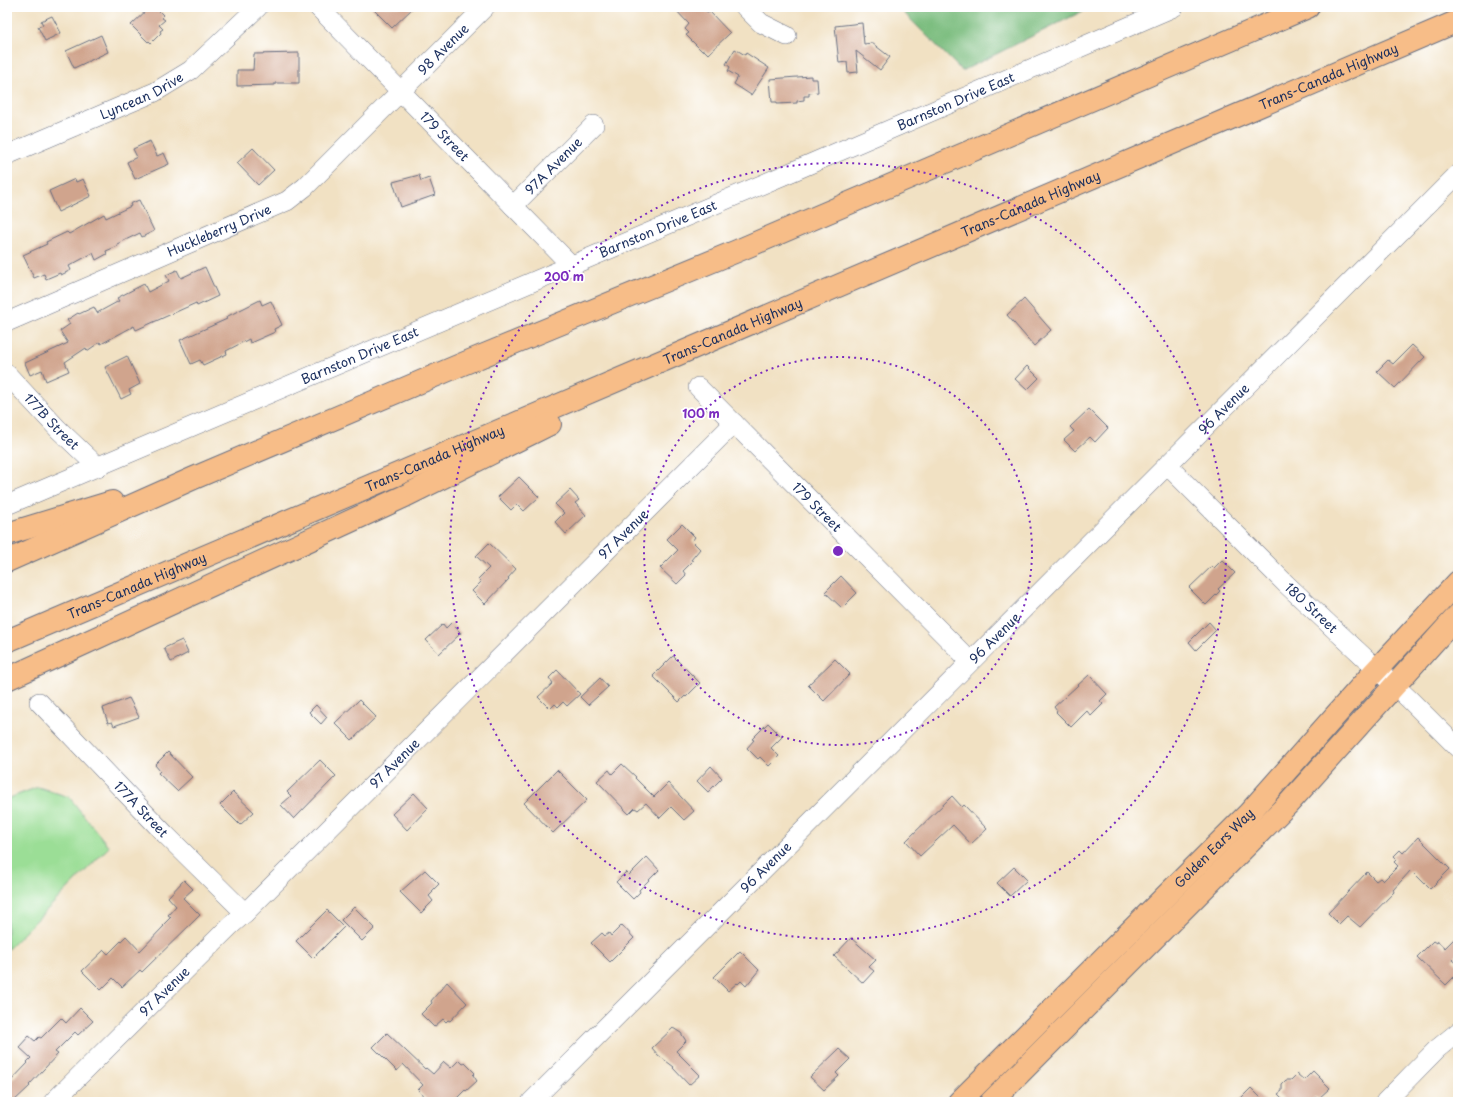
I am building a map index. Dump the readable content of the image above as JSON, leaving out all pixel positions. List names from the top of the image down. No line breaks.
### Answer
{"streets":{"main road":["Trans-Canada Highway","Golden Ears Way"],"street":["98 Avenue","Lyncean Drive","Barnston Drive East","179 Street","97A Avenue","Huckleberry Drive","96 Avenue","177B Street","97 Avenue","180 Street","177A Street"]},"crossings":[["98 Avenue","179 Street"],["98 Avenue","Huckleberry Drive"],["Barnston Drive East","179 Street"],["Barnston Drive East","177B Street"],["179 Street","97A Avenue"],["179 Street","Huckleberry Drive"],["179 Street","96 Avenue"],["179 Street","97 Avenue"],["96 Avenue","180 Street"],["97 Avenue","177A Street"],["180 Street","Golden Ears Way"]],"rings":["200 m","100 m"]}
